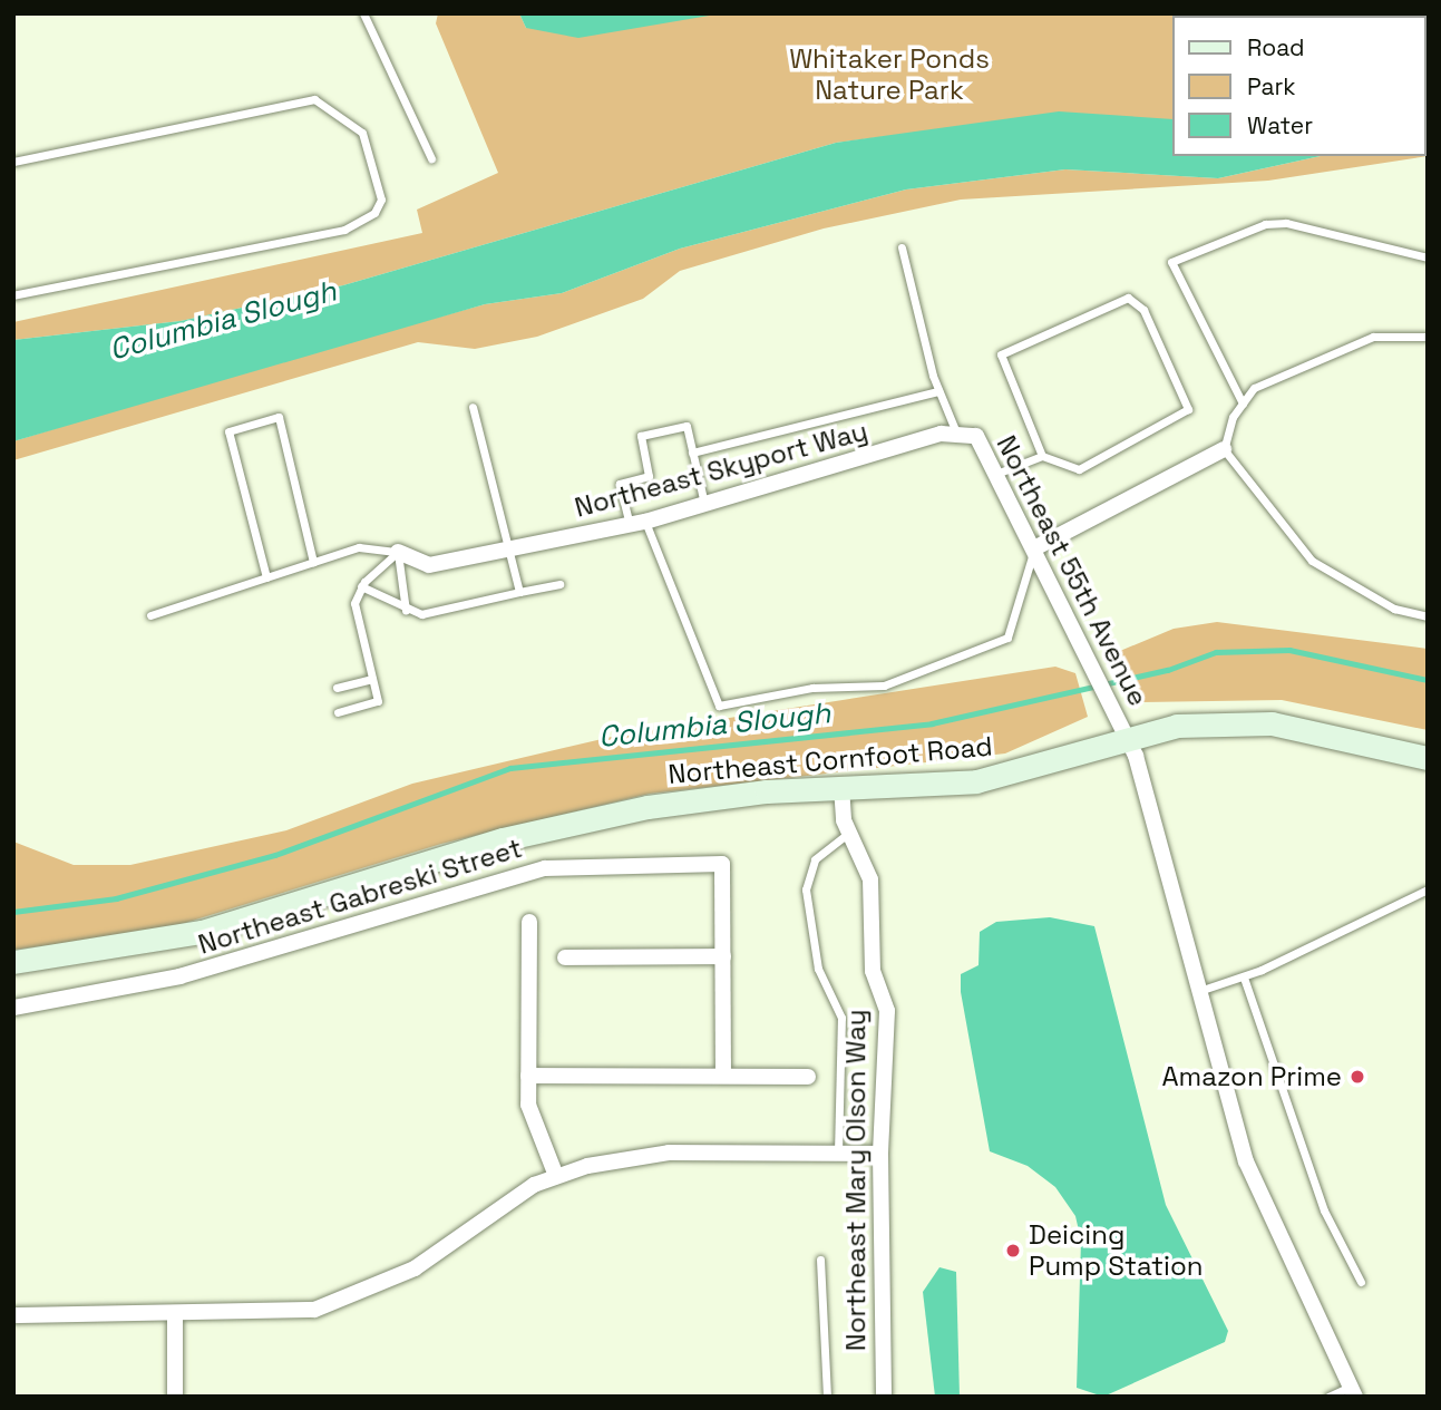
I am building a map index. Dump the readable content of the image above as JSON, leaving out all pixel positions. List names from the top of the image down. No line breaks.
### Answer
{"streets":{"street":["Northeast Skyport Way","Northeast 55th Avenue","Northeast Cornfoot Road","Northeast Gabreski Street","Northeast Mary Olson Way"]},"crossings":[["Northeast Skyport Way","Northeast 55th Avenue"],["Northeast 55th Avenue","Northeast Cornfoot Road"],["Northeast Cornfoot Road","Northeast Mary Olson Way"]],"water":["Columbia Slough"],"parks":["Whitaker Ponds Nature Park"],"places":["Amazon Prime","Deicing Pump Station"],"legend":["Road","Park","Water"]}
